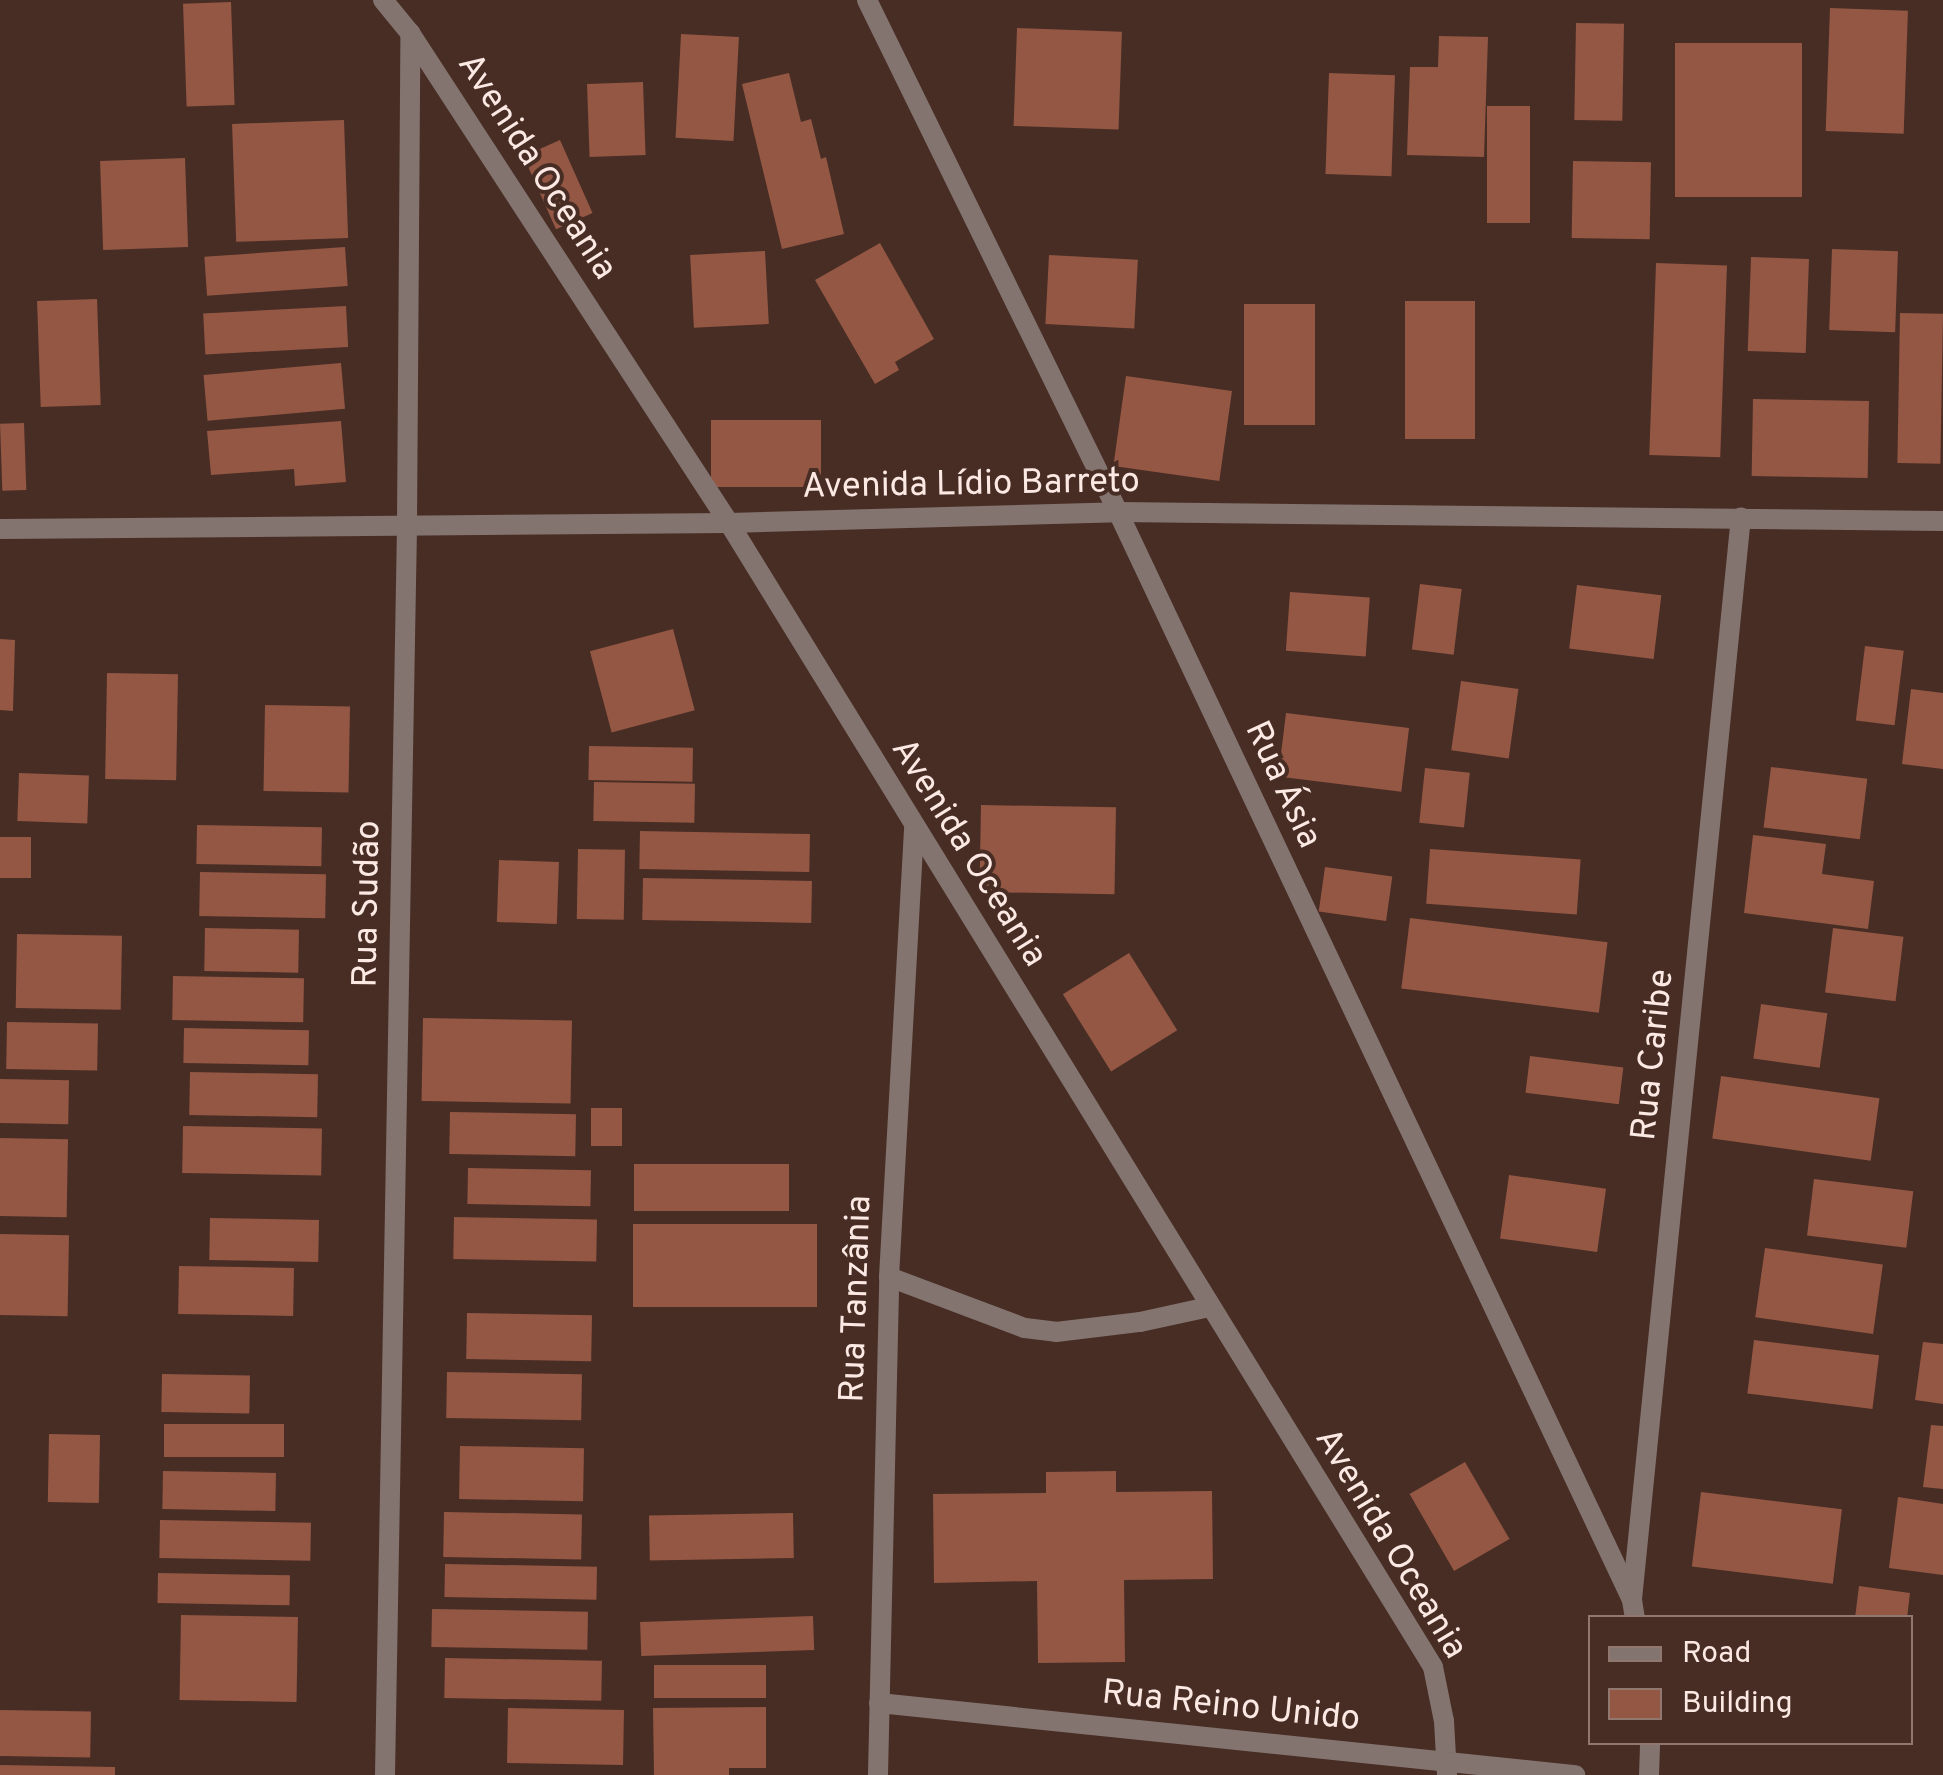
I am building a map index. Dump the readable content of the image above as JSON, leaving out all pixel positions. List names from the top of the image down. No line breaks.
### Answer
{"streets":{"street":["Avenida Oceania","Avenida Lídio Barreto","Rua Ásia","Rua Sudão","Rua Caribe","Rua Tanzânia","Rua Reino Unido"]},"crossings":[["Avenida Oceania","Avenida Lídio Barreto"],["Avenida Oceania","Rua Sudão"],["Avenida Oceania","Rua Tanzânia"],["Avenida Oceania","Rua Reino Unido"],["Avenida Lídio Barreto","Rua Ásia"],["Avenida Lídio Barreto","Rua Sudão"],["Avenida Lídio Barreto","Rua Caribe"],["Rua Ásia","Rua Caribe"],["Rua Tanzânia","Rua Reino Unido"]],"legend":["Road","Building"]}
